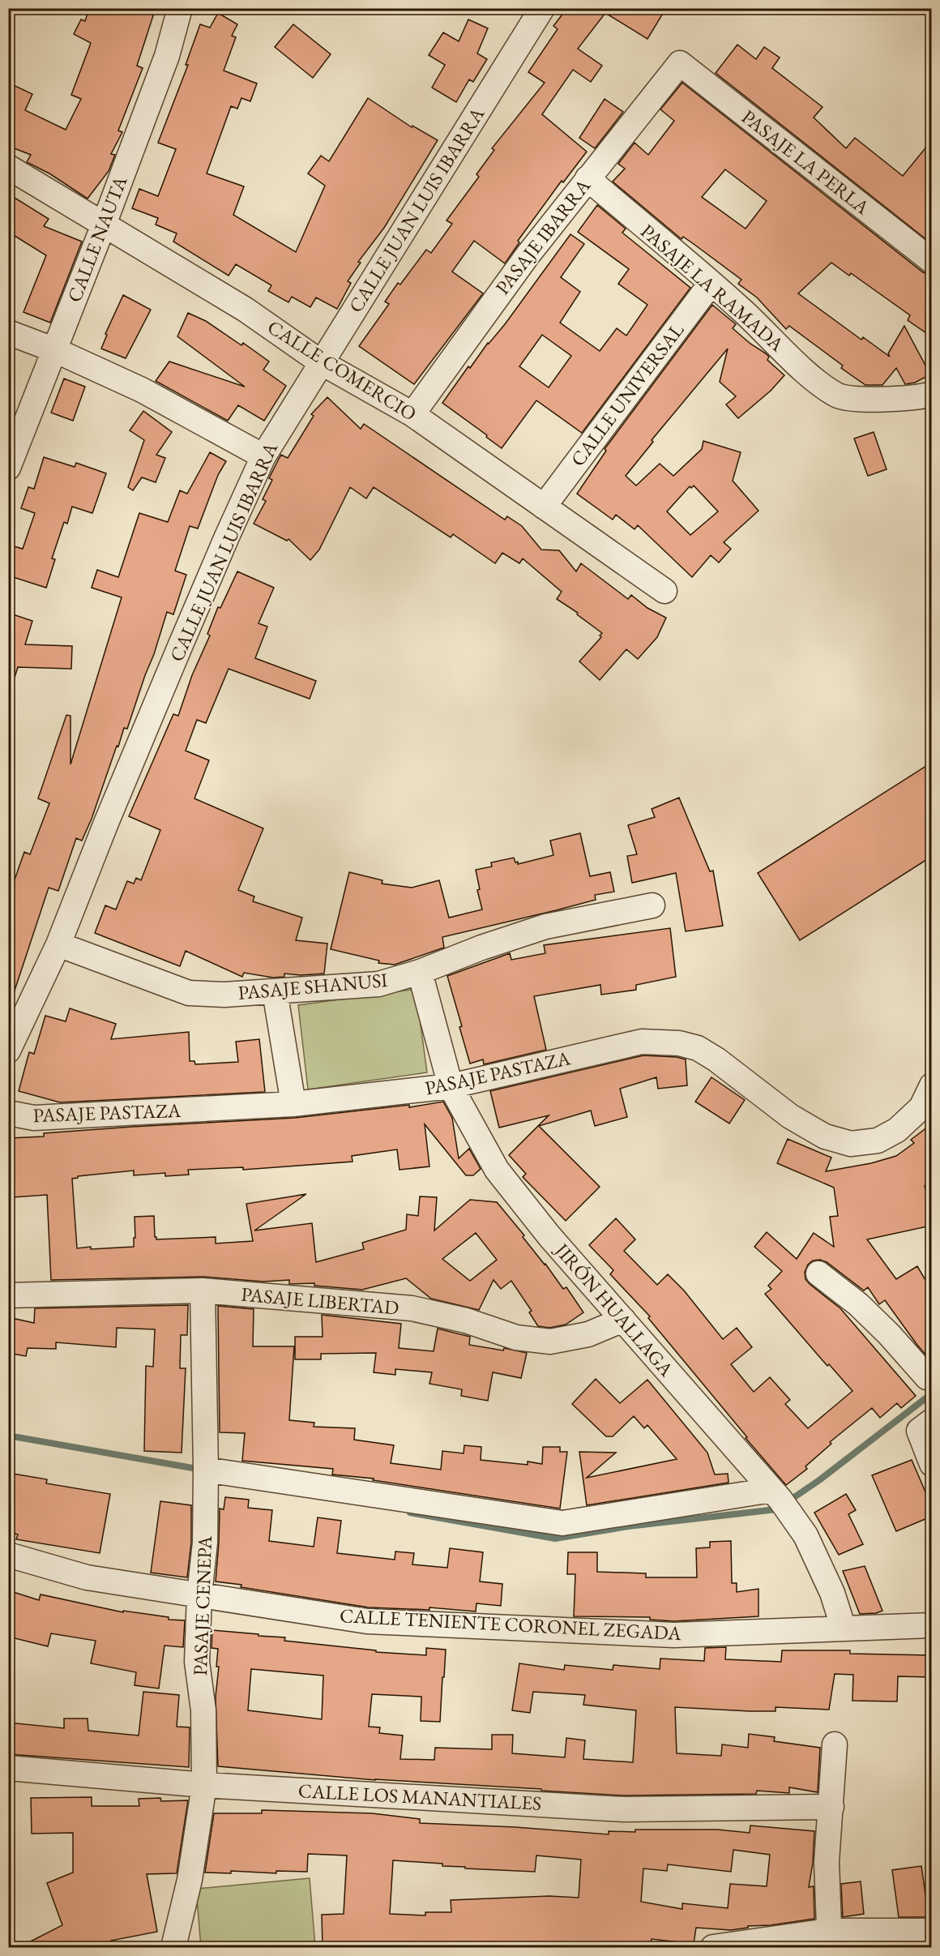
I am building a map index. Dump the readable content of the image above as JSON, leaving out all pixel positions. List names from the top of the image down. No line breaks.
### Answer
{"streets":{"street":["PASAJE LA PERLA","CALLE JUAN LUIS IBARRA","PASAJE IBARRA","CALLE NAUTA","PASAJE LA RAMADA","CALLE COMERCIO","CALLE UNIVERSAL","PASAJE SHANUSI","PASAJE PASTAZA","PASAJE LIBERTAD","JIRÓN HUALLAGA","PASAJE CENEPA","CALLE TENIENTE CORONEL ZEGADA","CALLE LOS MANANTIALES"]},"crossings":[["PASAJE LA PERLA","PASAJE IBARRA"],["CALLE JUAN LUIS IBARRA","CALLE COMERCIO"],["CALLE JUAN LUIS IBARRA","PASAJE SHANUSI"],["PASAJE IBARRA","PASAJE LA RAMADA"],["PASAJE IBARRA","CALLE COMERCIO"],["CALLE NAUTA","CALLE COMERCIO"],["PASAJE LA RAMADA","CALLE UNIVERSAL"],["CALLE COMERCIO","CALLE UNIVERSAL"],["PASAJE SHANUSI","JIRÓN HUALLAGA"],["PASAJE PASTAZA","JIRÓN HUALLAGA"],["PASAJE LIBERTAD","JIRÓN HUALLAGA"],["PASAJE LIBERTAD","PASAJE CENEPA"],["JIRÓN HUALLAGA","CALLE TENIENTE CORONEL ZEGADA"],["PASAJE CENEPA","CALLE TENIENTE CORONEL ZEGADA"],["PASAJE CENEPA","CALLE LOS MANANTIALES"]]}
